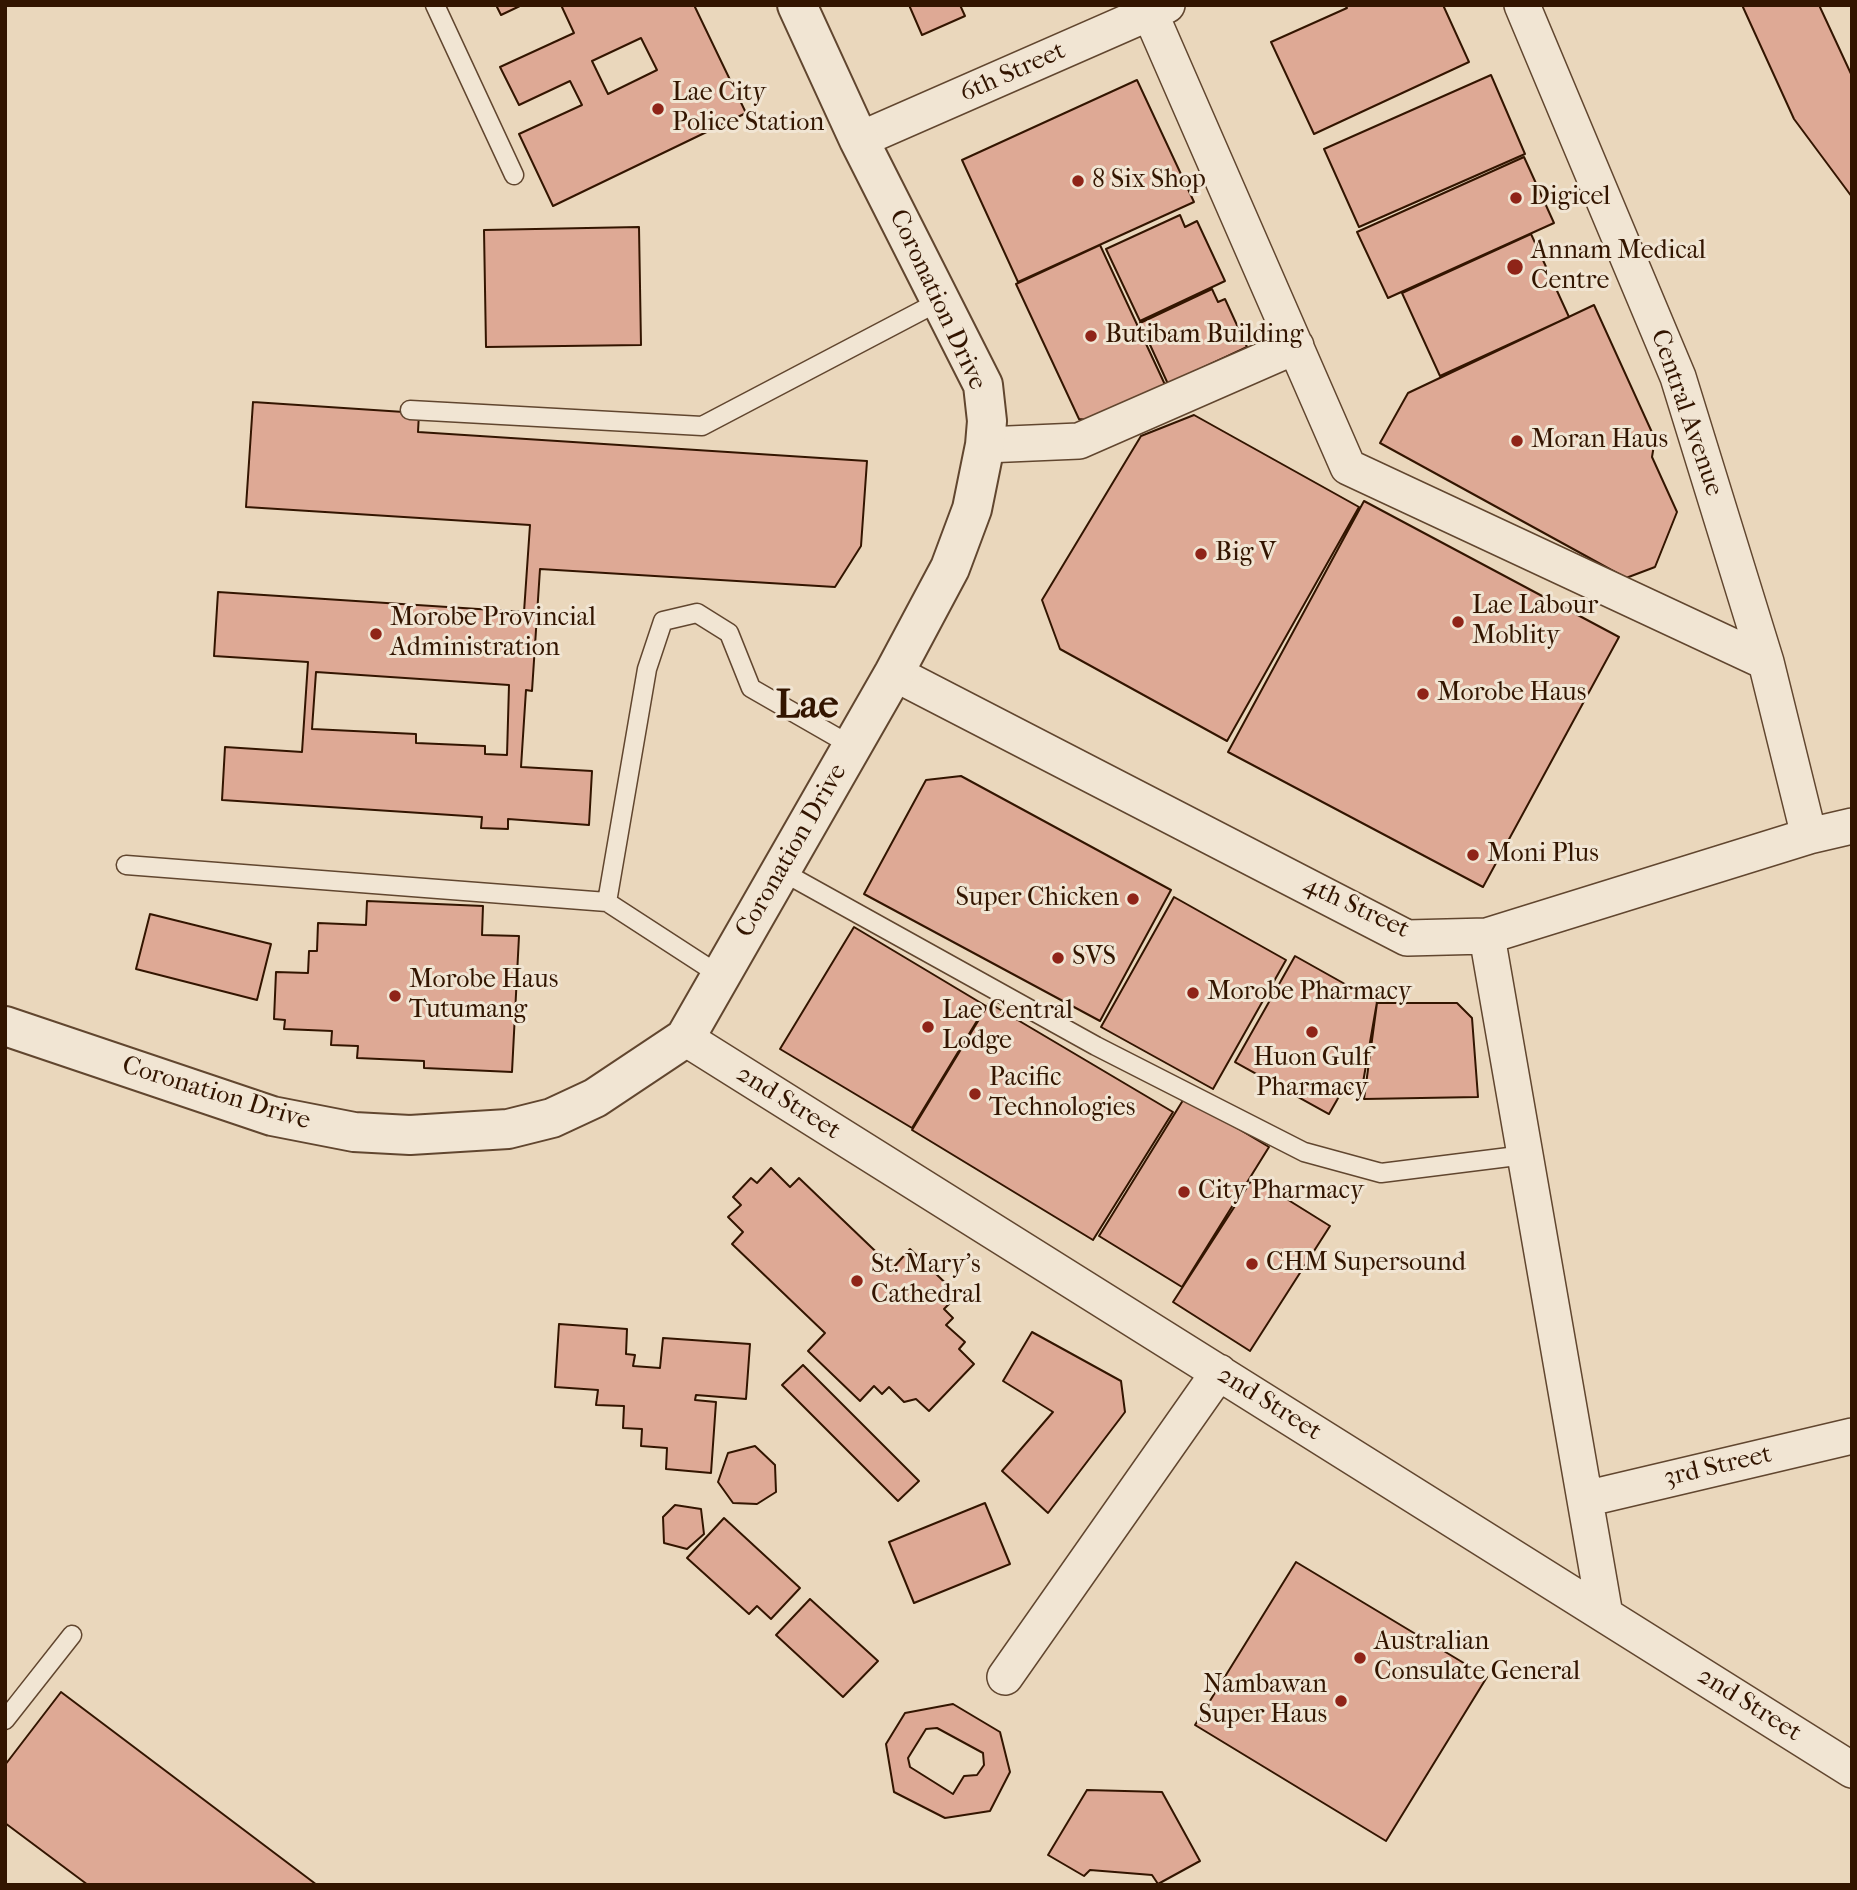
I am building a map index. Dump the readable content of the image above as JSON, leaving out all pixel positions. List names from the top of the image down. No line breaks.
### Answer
{"streets":{"street":["6th Street","Coronation Drive","Central Avenue","4th Street","2nd Street","3rd Street"]},"crossings":[["6th Street","Coronation Drive"],["Coronation Drive","4th Street"],["Coronation Drive","2nd Street"],["Central Avenue","4th Street"]],"districts":["Lae"],"places":["Lae City Police Station","8 Six Shop","Digicel","Annam Medical Centre","Butibam Building","Moran Haus","Big V","Lae Labour Moblity","Morobe Provincial Administration","Morobe Haus","Moni Plus","Super Chicken","SVS","Morobe Pharmacy","Morobe Haus Tutumang","Lae Central Lodge","Huon Gulf Pharmacy","Pacific Technologies","City Pharmacy","CHM Supersound","St. Mary's Cathedral","Australian Consulate General","Nambawan Super Haus"]}
